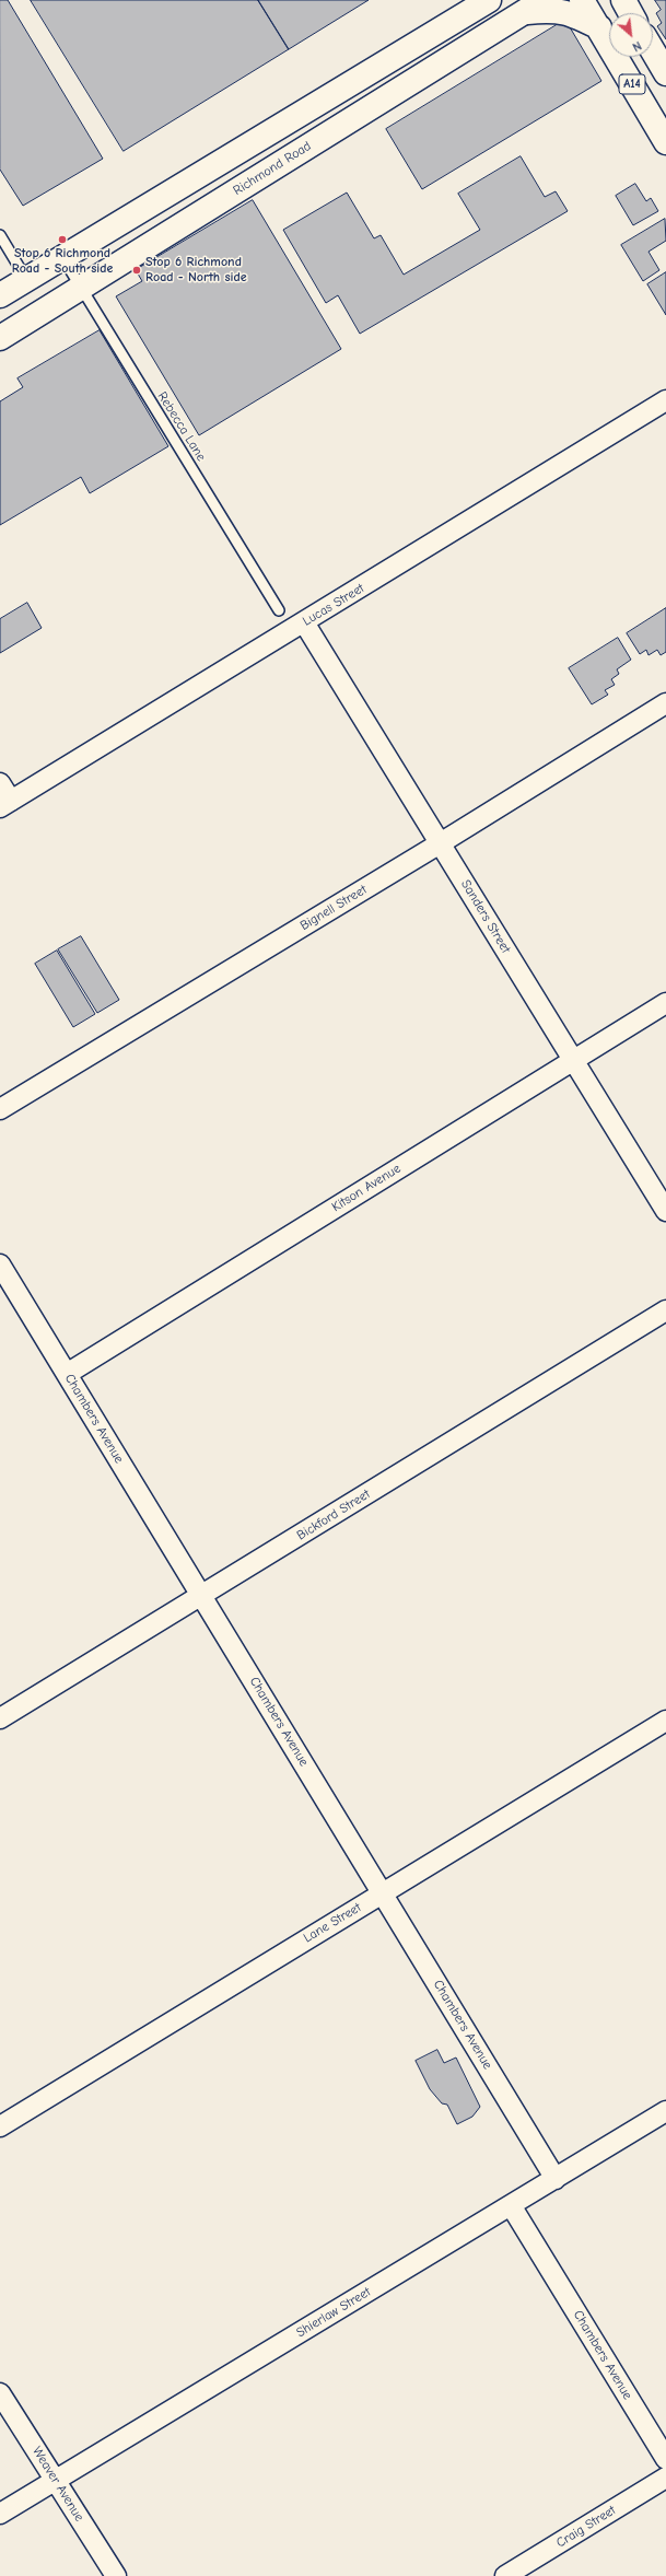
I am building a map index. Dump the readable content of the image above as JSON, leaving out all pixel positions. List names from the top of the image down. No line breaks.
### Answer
{"streets":{"main road":["A14","Richmond Road"],"street":["Lucas Street","Bignell Street","Sanders Street","Kitson Avenue","Chambers Avenue","Bickford Street","Lane Street","Shierlaw Street","Weaver Avenue","Craig Street"],"lane":["Rebecca Lane"]},"crossings":[["Richmond Road","Rebecca Lane"],["Lucas Street","Sanders Street"],["Bignell Street","Sanders Street"],["Sanders Street","Kitson Avenue"],["Kitson Avenue","Chambers Avenue"],["Chambers Avenue","Bickford Street"],["Chambers Avenue","Lane Street"],["Chambers Avenue","Shierlaw Street"],["Shierlaw Street","Weaver Avenue"]],"places":["Stop 6 Richmond Road - South side","Stop 6 Richmond Road - North side"],"north":"bottom right"}
